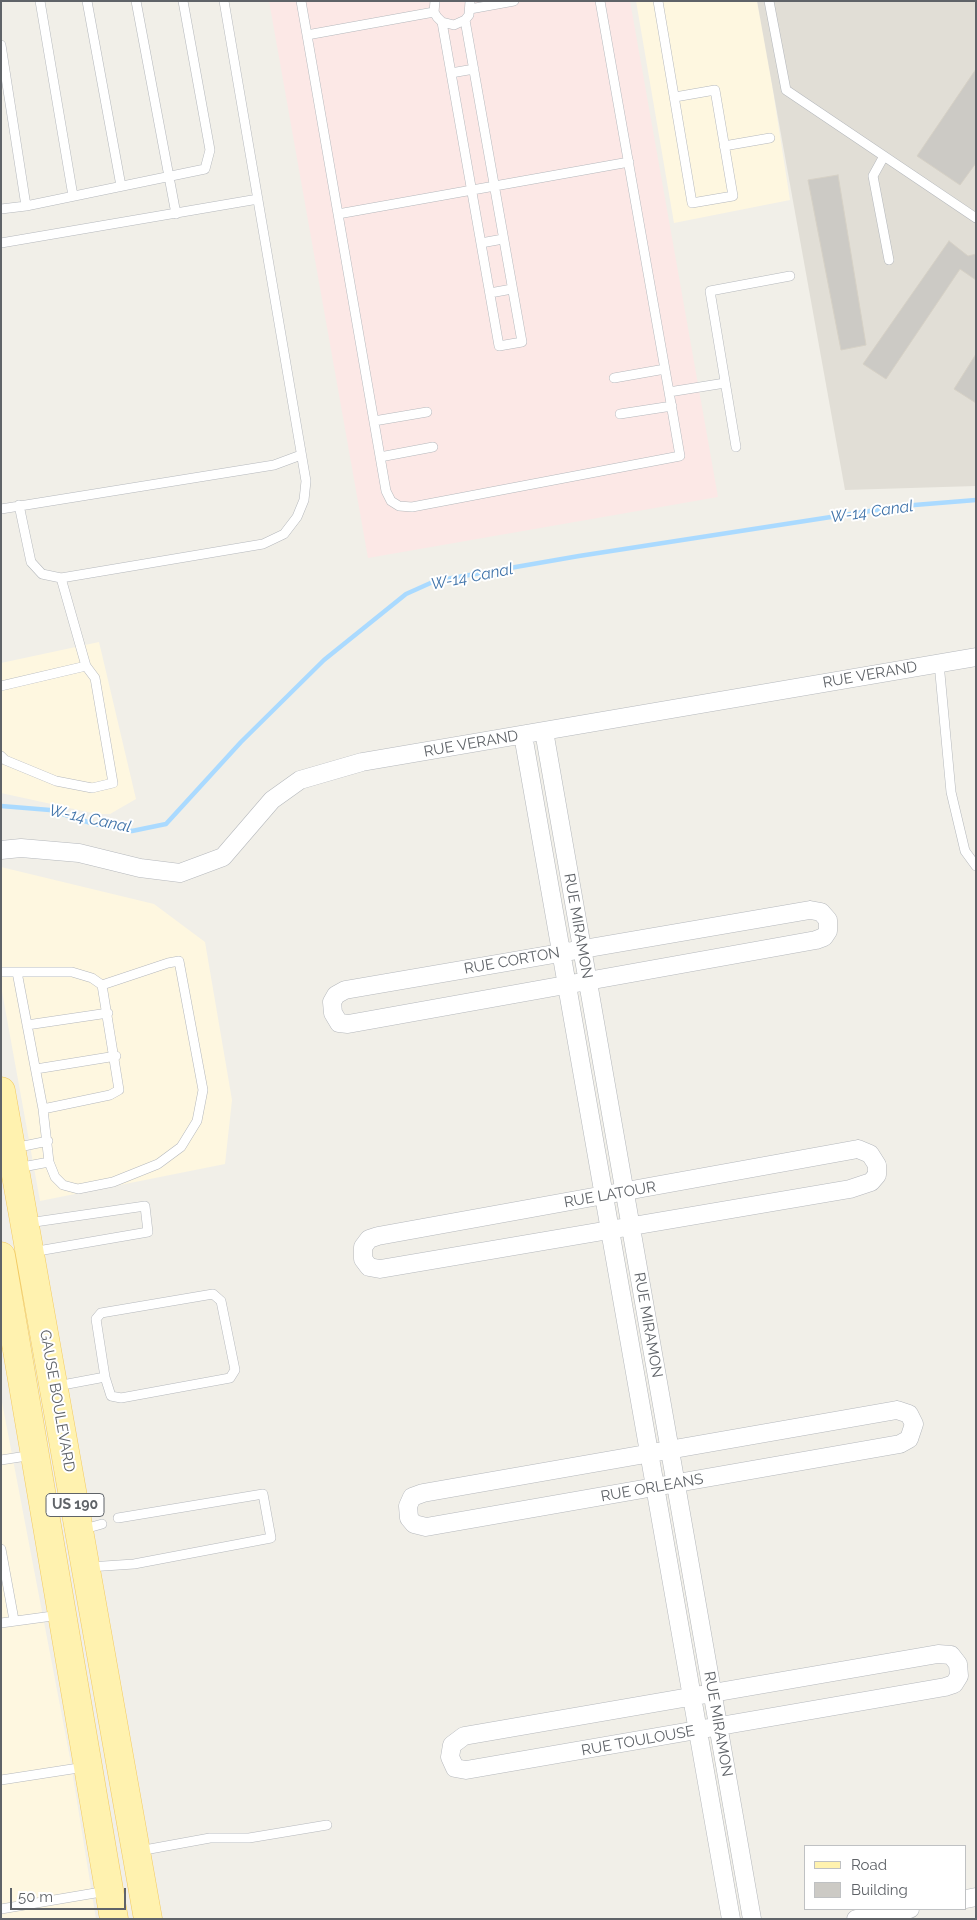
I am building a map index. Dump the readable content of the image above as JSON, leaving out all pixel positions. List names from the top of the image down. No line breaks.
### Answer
{"streets":{"main road":["GAUSE BOULEVARD","US 190"],"street":["RUE VERAND","RUE MIRAMON","RUE CORTON","RUE LATOUR","RUE ORLEANS","RUE TOULOUSE"]},"crossings":[["RUE VERAND","RUE MIRAMON"],["RUE MIRAMON","RUE CORTON"],["RUE MIRAMON","RUE LATOUR"],["RUE MIRAMON","RUE ORLEANS"],["RUE MIRAMON","RUE TOULOUSE"]],"water":["W-14 Canal"],"legend":["Road","Building"],"scale_bar":"50 m"}
